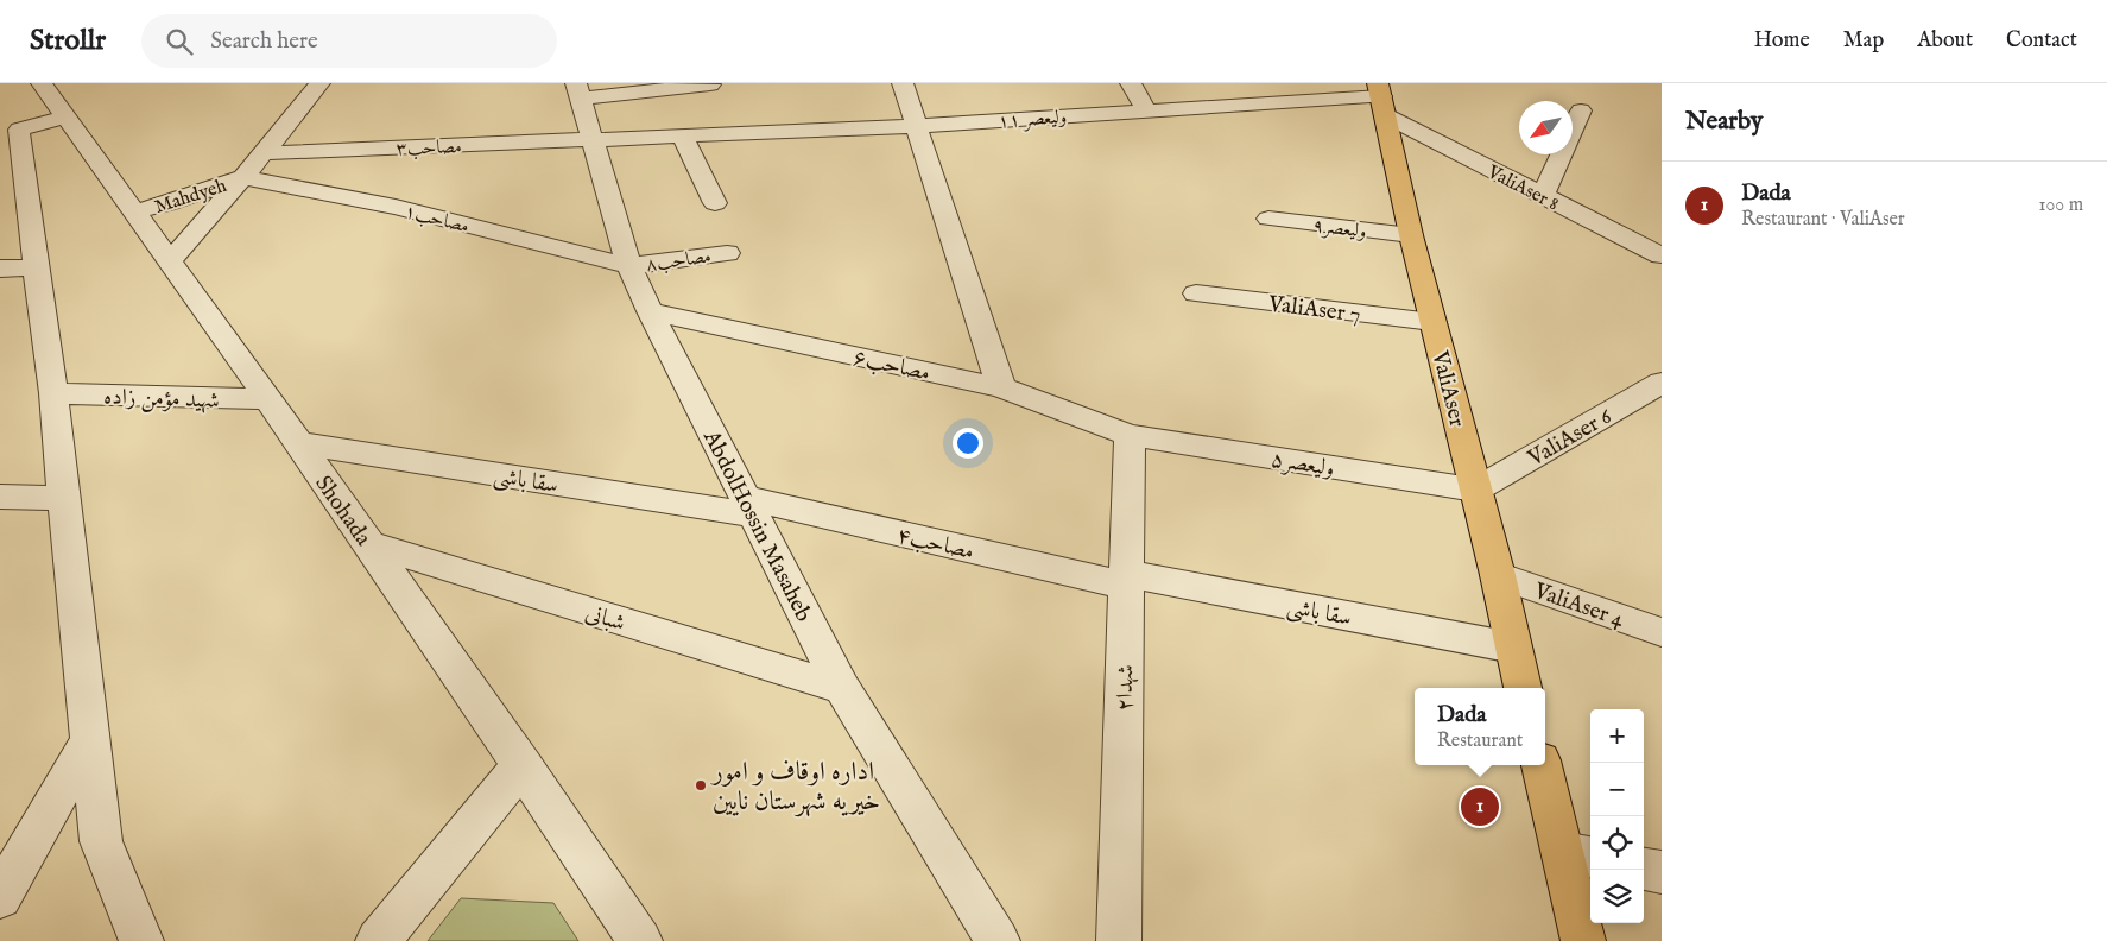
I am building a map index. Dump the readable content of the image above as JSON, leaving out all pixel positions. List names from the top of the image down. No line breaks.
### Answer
{"streets":{"main road":["ValiAser"],"street":["ولیعصر ۱۱","مصاحب۳","ValiAser 8","Mahdyeh","مصاحب۱","ولیعصر۹","مصاحب۸","ValiAser 7","مصاحب۶","شهید مؤمن زاده","ValiAser 6","ولیعصر۵","سقا باشی","Shohada","AbdolHossin Masaheb","مصاحب۴","ValiAser 4","شبانی","شهدا۲"]},"crossings":[["ولیعصر ۱۱","مصاحب۳"],["ولیعصر ۱۱","ValiAser 8"],["ولیعصر ۱۱","ValiAser"],["مصاحب۳","Mahdyeh"],["مصاحب۳","AbdolHossin Masaheb"],["ValiAser 8","ValiAser"],["Mahdyeh","مصاحب۱"],["Mahdyeh","Shohada"],["مصاحب۱","مصاحب۸"],["مصاحب۱","AbdolHossin Masaheb"],["ولیعصر۹","ValiAser"],["مصاحب۸","AbdolHossin Masaheb"],["ValiAser 7","ValiAser"],["مصاحب۶","ولیعصر۵"],["مصاحب۶","AbdolHossin Masaheb"],["مصاحب۶","شهدا۲"],["ValiAser","ValiAser 6"],["ValiAser","ولیعصر۵"],["ValiAser","سقا باشی"],["ValiAser","ValiAser 4"],["شهید مؤمن زاده","Shohada"],["ValiAser 6","ولیعصر۵"],["ولیعصر۵","شهدا۲"],["سقا باشی","Shohada"],["سقا باشی","AbdolHossin Masaheb"],["سقا باشی","مصاحب۴"],["سقا باشی","شهدا۲"],["Shohada","شبانی"],["AbdolHossin Masaheb","مصاحب۴"],["AbdolHossin Masaheb","شبانی"],["مصاحب۴","شهدا۲"]],"places":["اداره اوقاف و امور خیریه شهرستان نایین"],"north":"bottom left","page":{"header":"Strollr","search":"Search here","nav":["Home","Map","About","Contact"],"heading":"Nearby","list":[{"mark":"1","name":"Dada","note":"Restaurant · ValiAser","value":"100 m"}],"popup":["Dada","Restaurant"],"map_buttons":["+","−"],"pins":"1"}}
